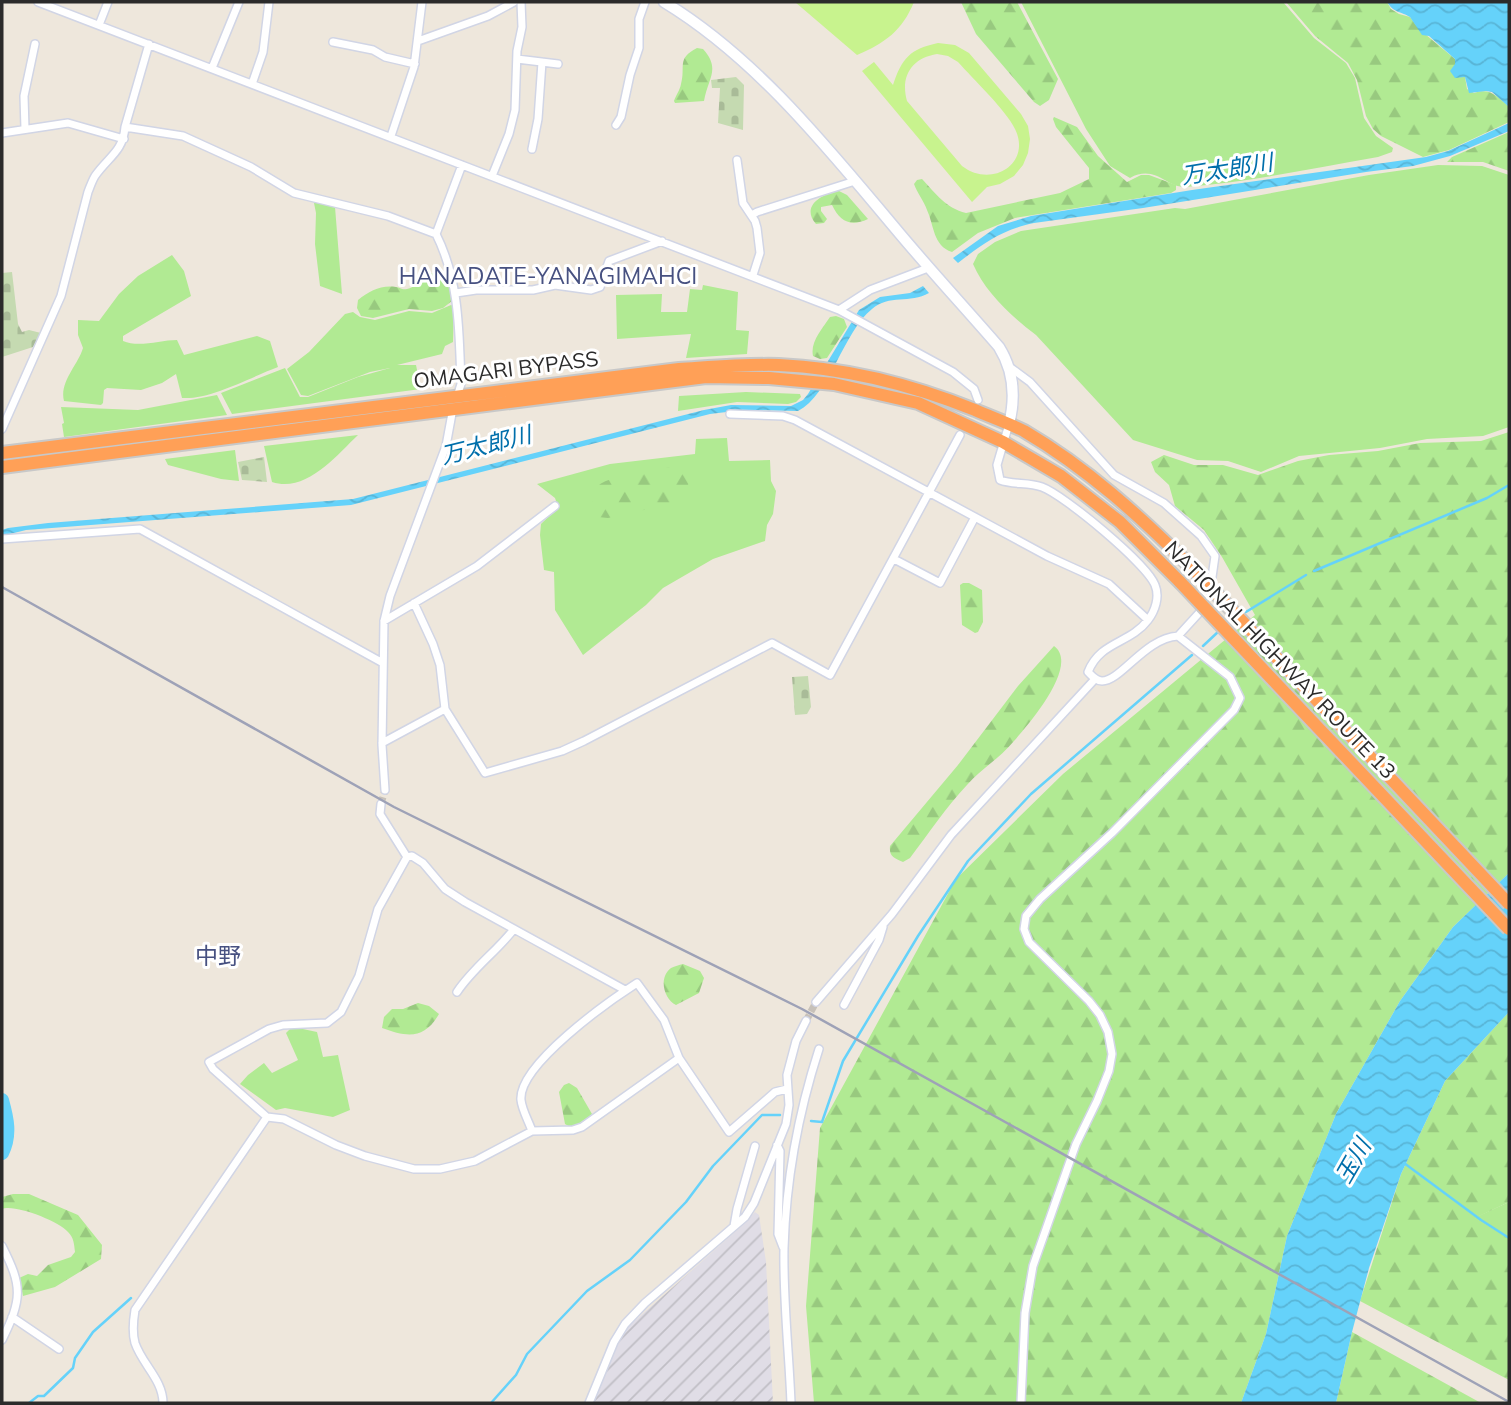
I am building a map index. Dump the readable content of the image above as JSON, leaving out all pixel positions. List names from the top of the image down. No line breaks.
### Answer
{"streets":{"highway":["OMAGARI BYPASS","NATIONAL HIGHWAY ROUTE 13"]},"crossings":[["OMAGARI BYPASS","NATIONAL HIGHWAY ROUTE 13"]],"districts":["HANADATE-YANAGIMAHCI","中野"],"water":["万太郎川","玉川"]}
